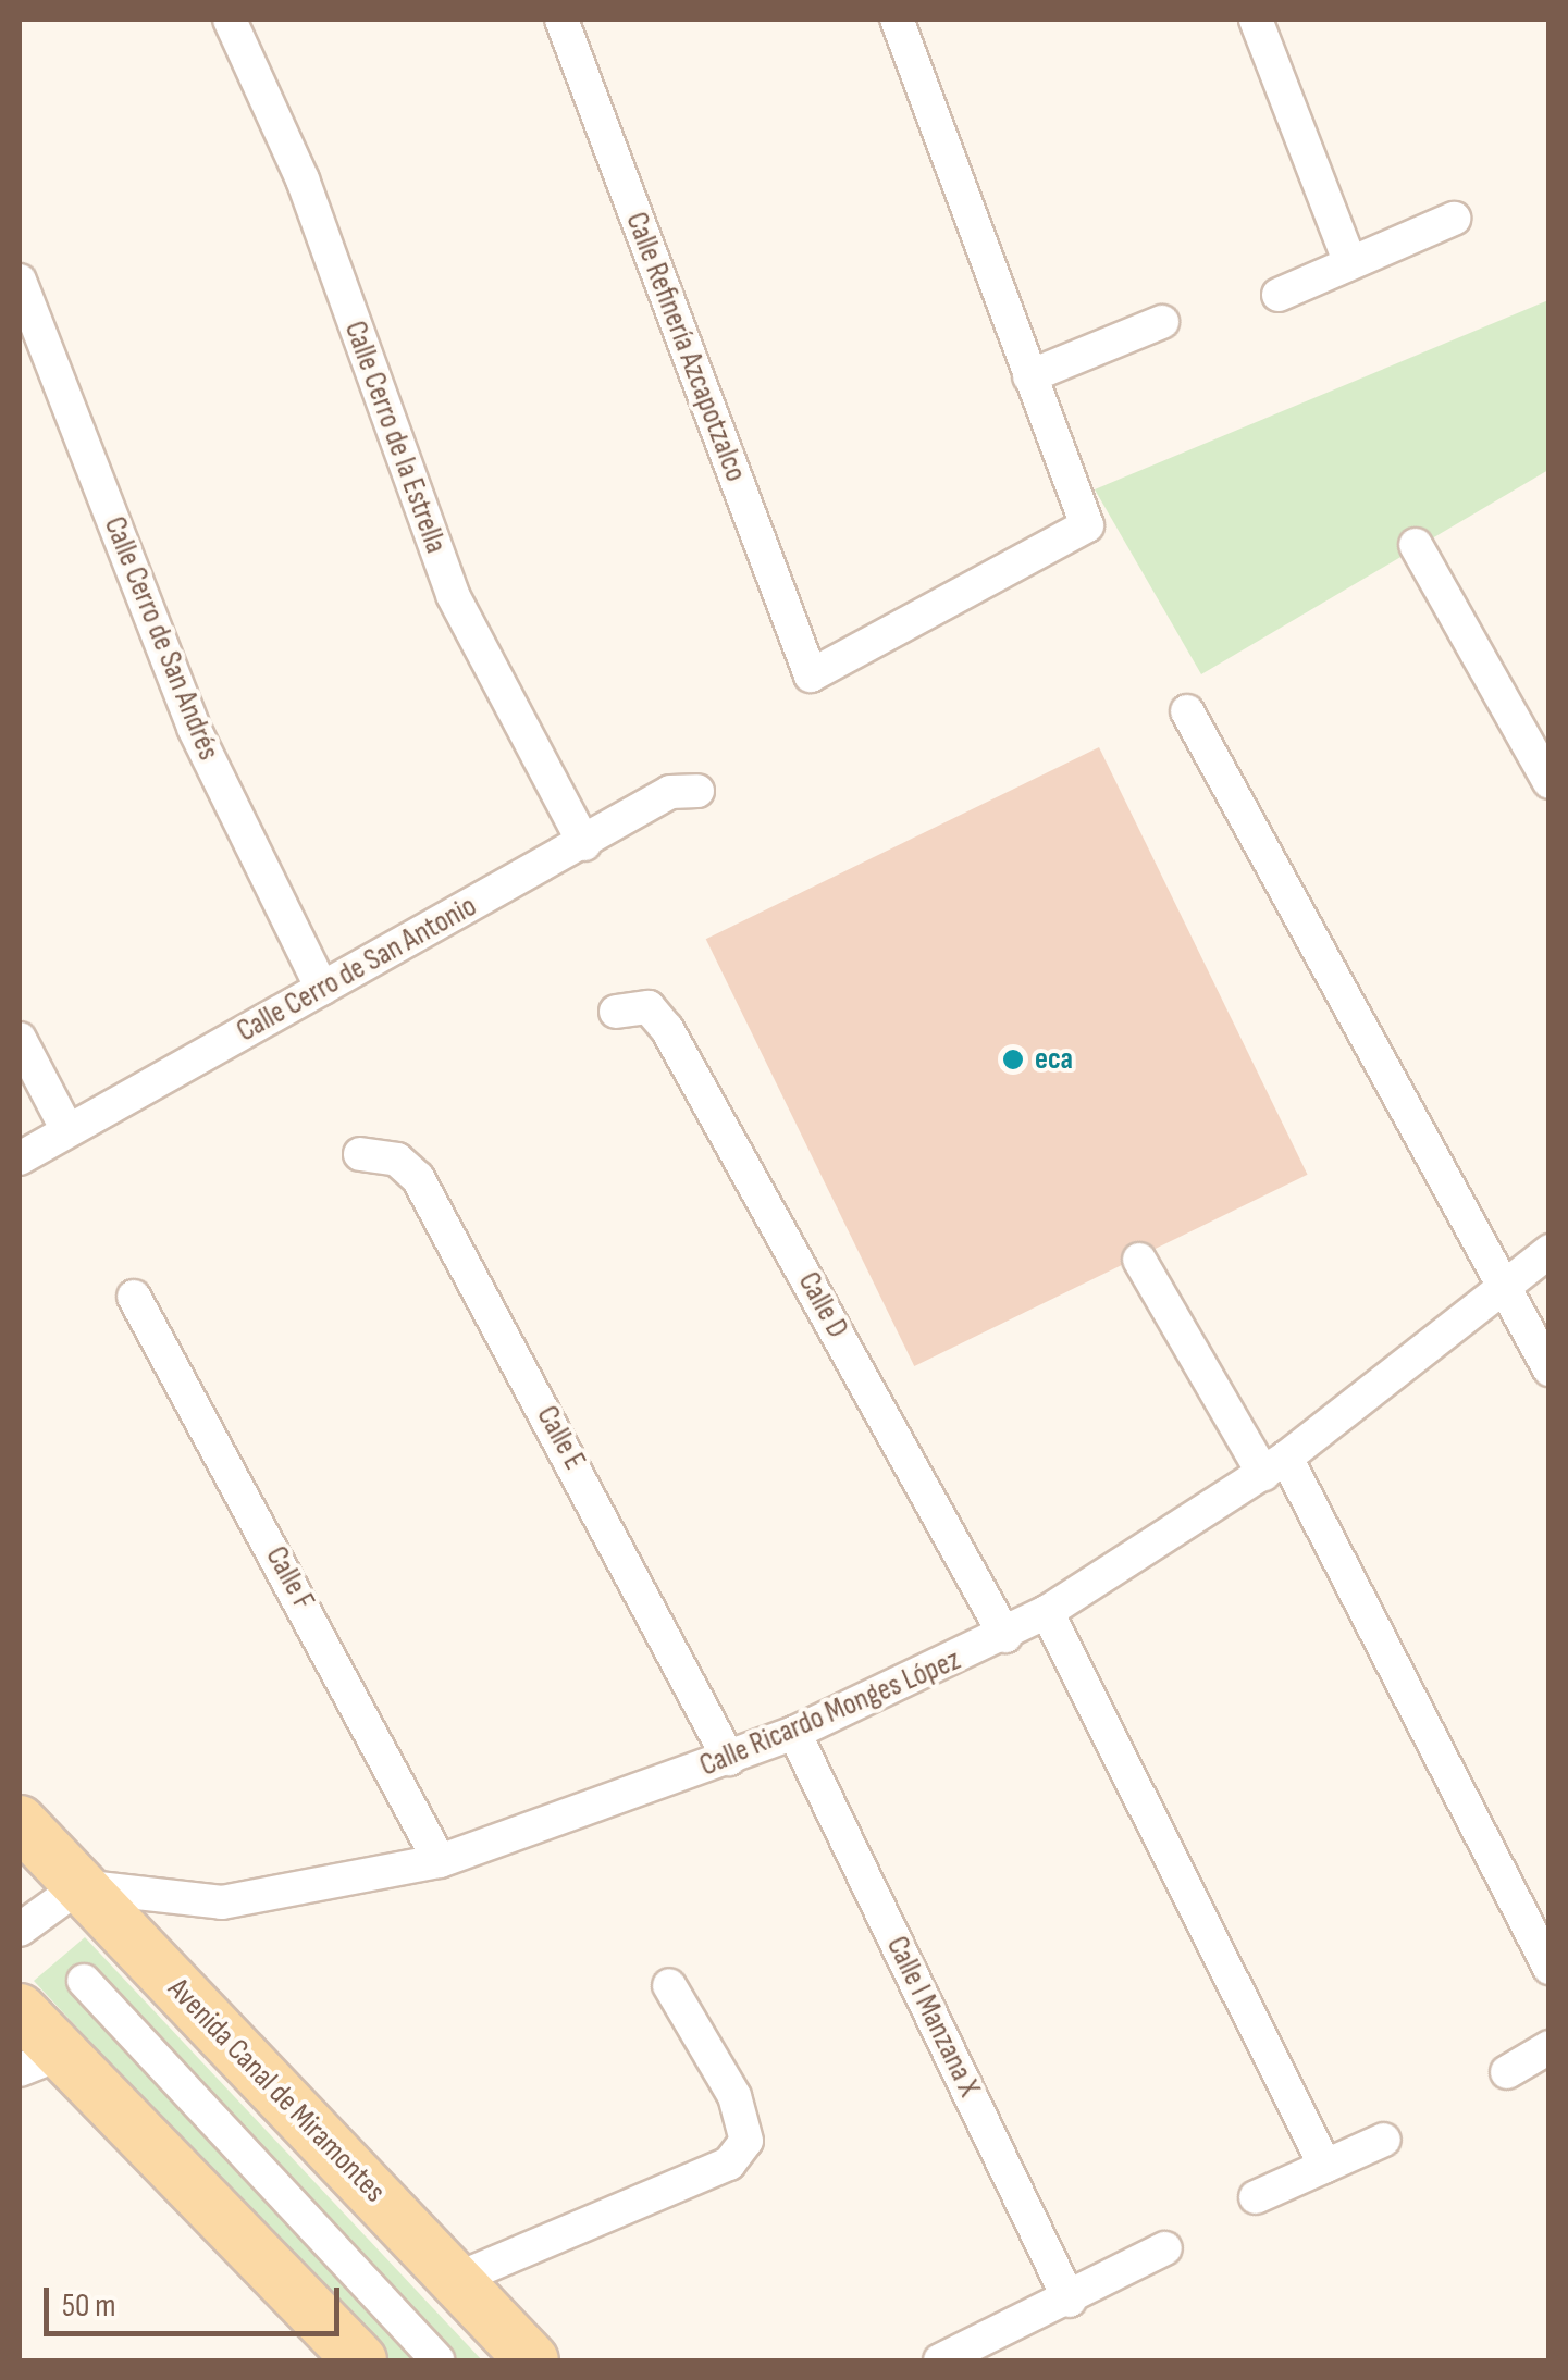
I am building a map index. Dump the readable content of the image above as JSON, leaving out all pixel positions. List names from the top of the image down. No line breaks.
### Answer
{"streets":{"main road":["Avenida Canal de Miramontes"],"street":["Calle Refinería Azcapotzalco","Calle Cerro de la Estrella","Calle Cerro de San Andrés","Calle Cerro de San Antonio","Calle D","Calle E","Calle F","Calle Ricardo Monges López","Calle I Manzana X"]},"crossings":[["Calle Cerro de la Estrella","Calle Cerro de San Antonio"],["Calle Cerro de San Andrés","Calle Cerro de San Antonio"],["Calle D","Calle Ricardo Monges López"],["Calle E","Calle Ricardo Monges López"],["Calle F","Calle Ricardo Monges López"],["Calle Ricardo Monges López","Calle I Manzana X"],["Calle Ricardo Monges López","Avenida Canal de Miramontes"]],"places":["eca"],"scale_bar":"50 m"}
